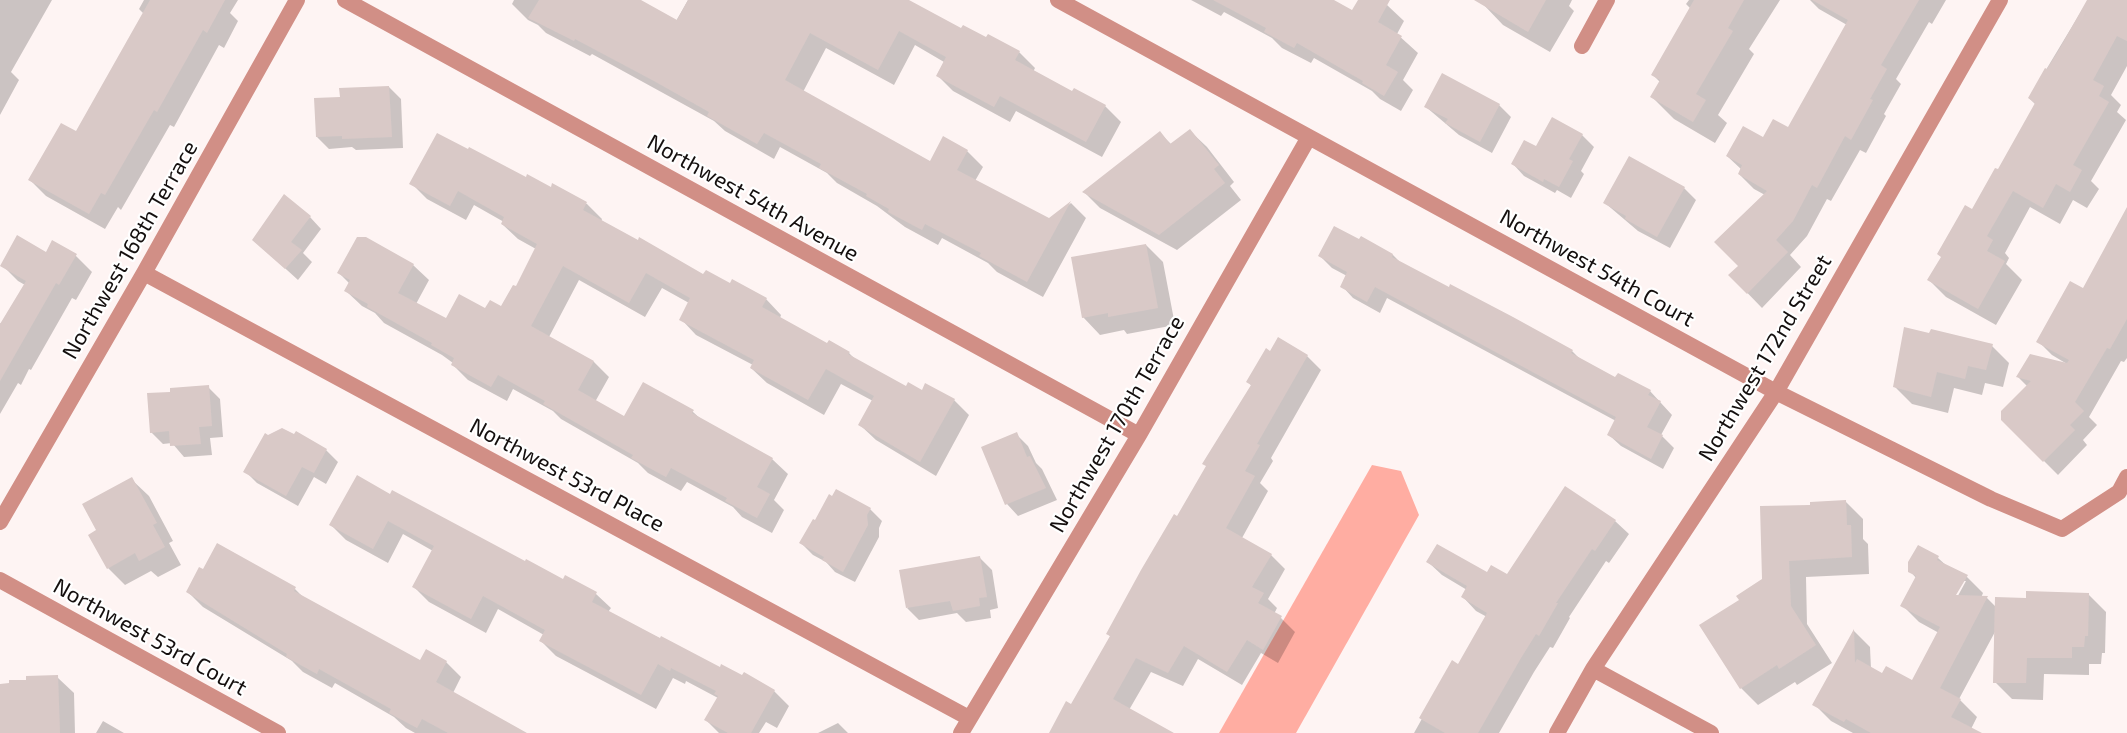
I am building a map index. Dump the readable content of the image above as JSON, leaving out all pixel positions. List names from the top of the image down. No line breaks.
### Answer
{"streets":{"street":["Northwest 54th Avenue","Northwest 168th Terrace","Northwest 54th Court","Northwest 172nd Street","Northwest 170th Terrace","Northwest 53rd Place","Northwest 53rd Court"]},"crossings":[["Northwest 54th Avenue","Northwest 170th Terrace"],["Northwest 168th Terrace","Northwest 53rd Place"],["Northwest 54th Court","Northwest 172nd Street"],["Northwest 54th Court","Northwest 170th Terrace"],["Northwest 170th Terrace","Northwest 53rd Place"]]}
